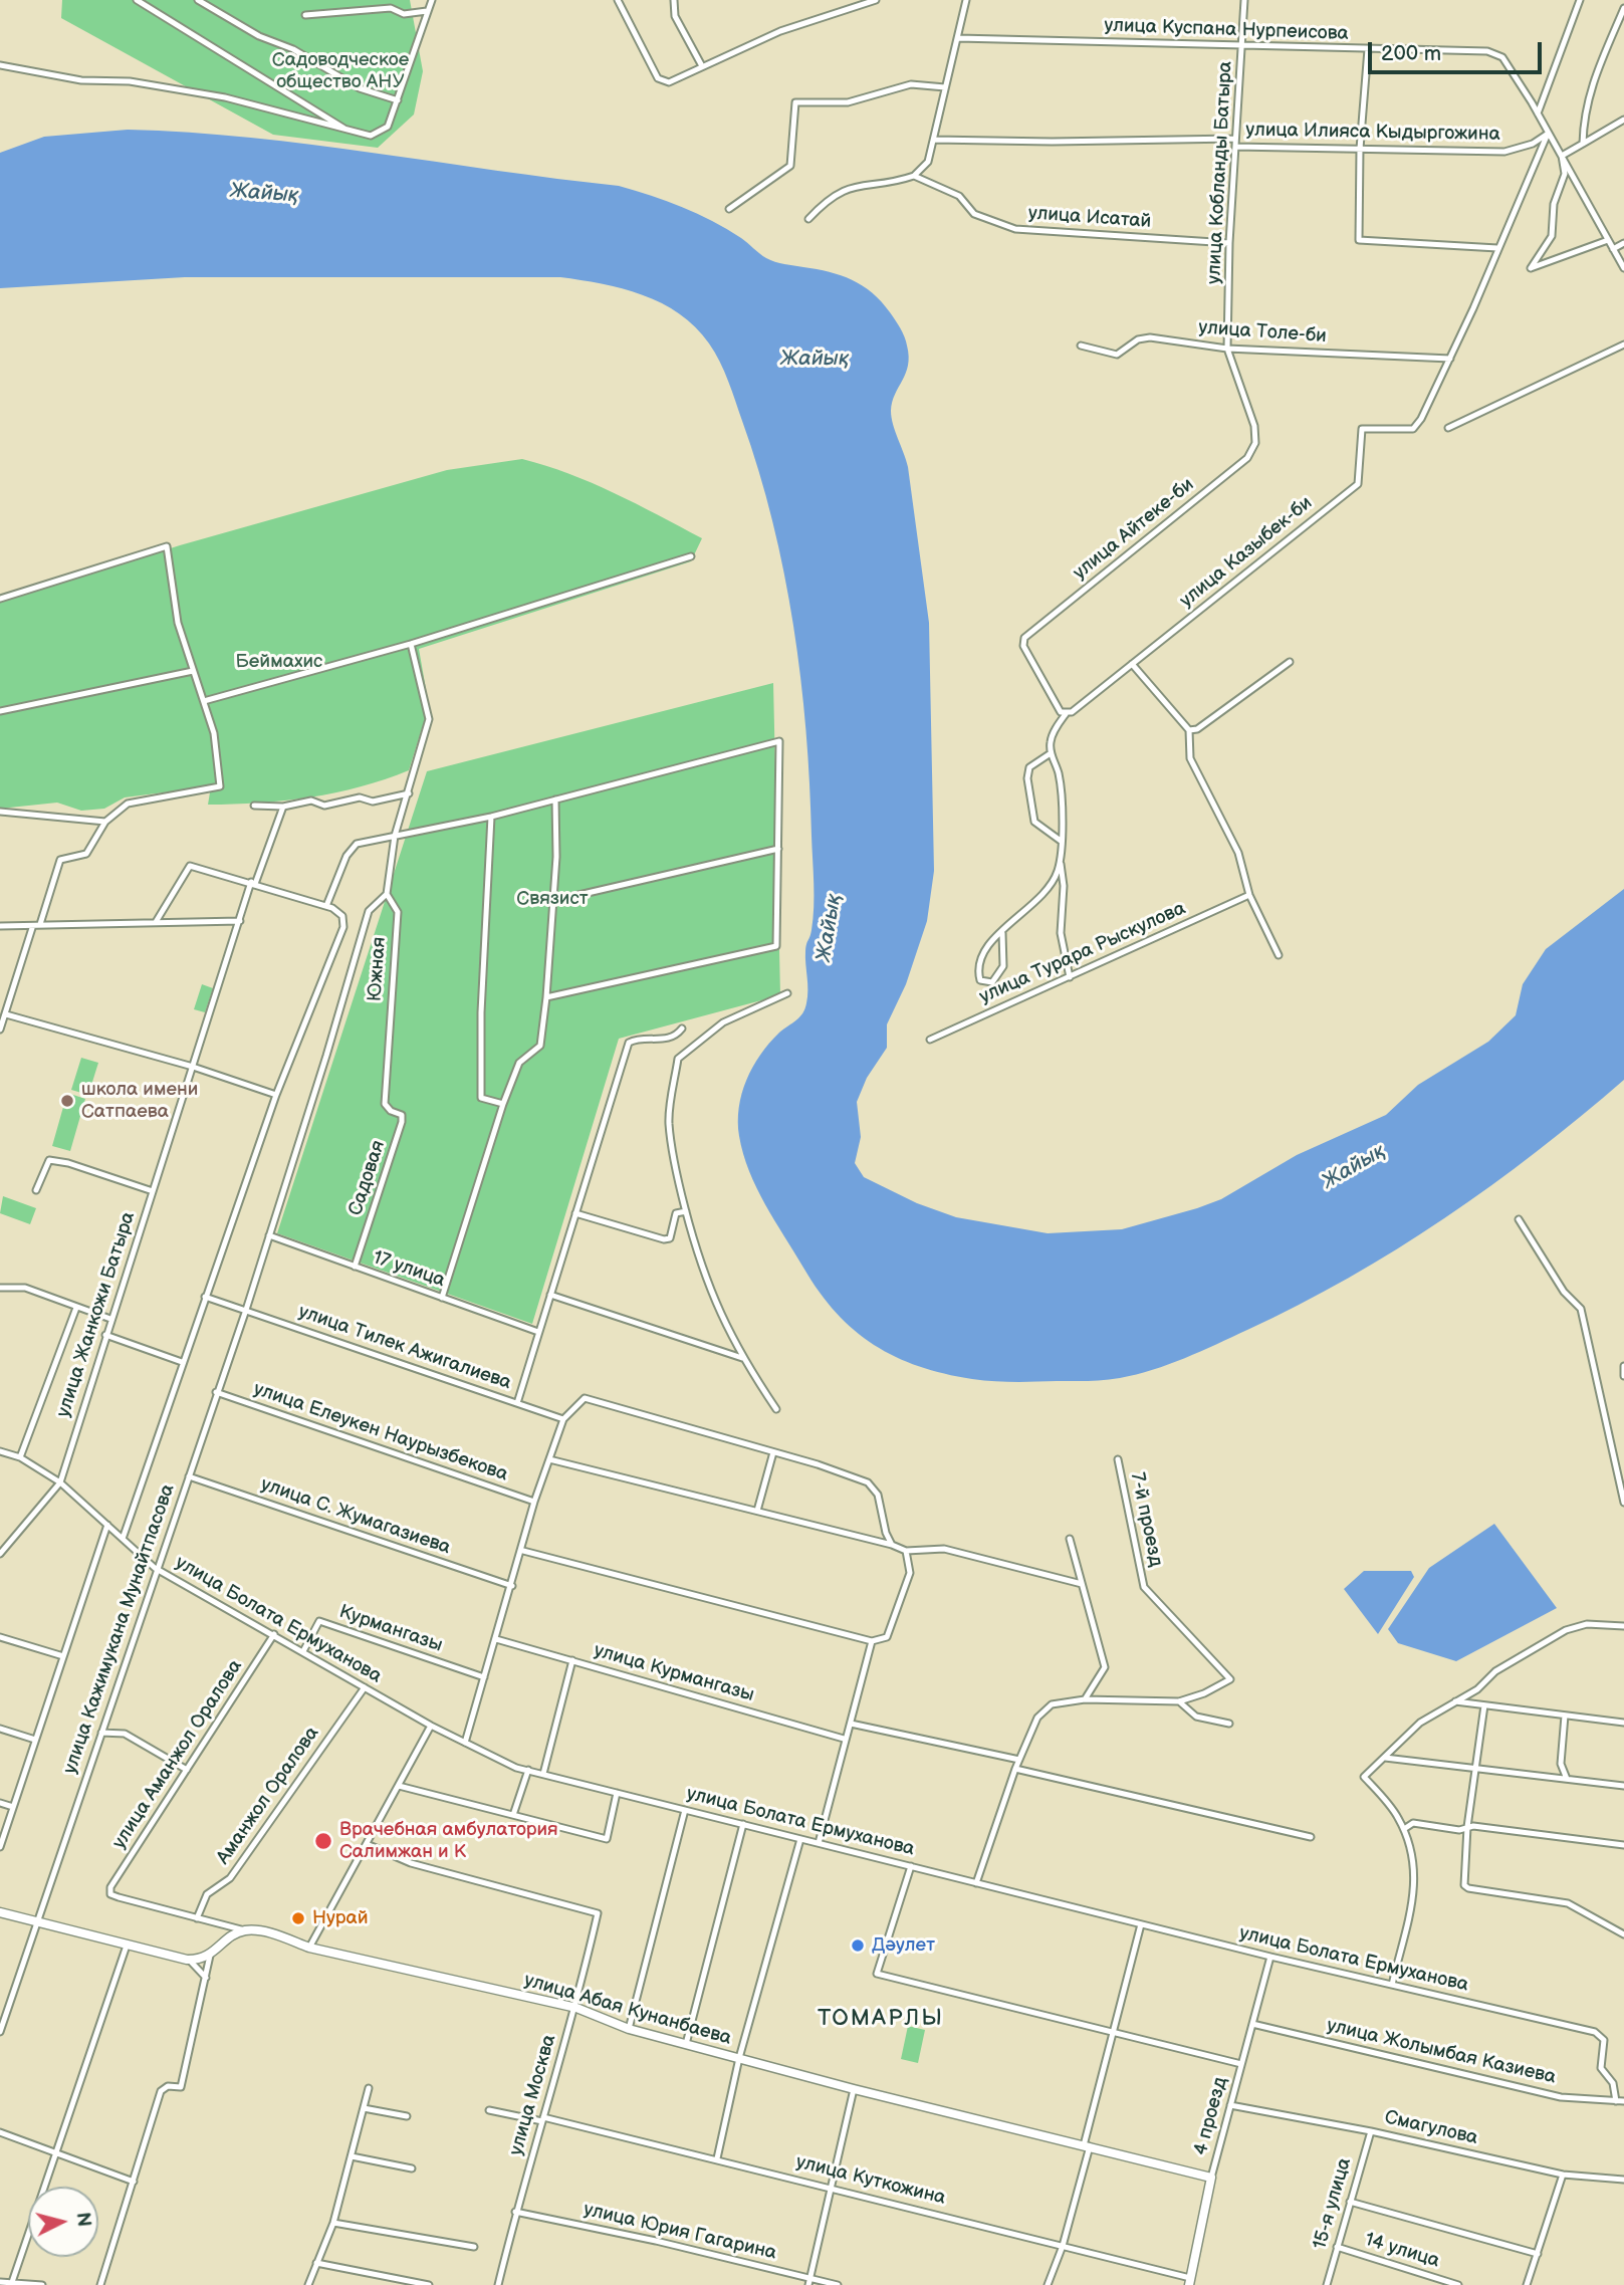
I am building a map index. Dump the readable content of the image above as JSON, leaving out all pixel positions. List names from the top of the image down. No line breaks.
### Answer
{"streets":{"street":["улица Куспана Нурпеисова","улица Илияса Кыдыргожина","улица Кобланды Батыра","улица Исатай","улица Толе-би","улица Айтеке-би","улица Казыбек-би","улица Турара Рыскулова","Южная","Садовая","17 улица","улица Жанкожи Батыра","улица Тилек Ажигалиева","улица Елеукен Наурызбекова","улица С. Жумагазиева","7-й проезд","улица Болата Ермуханова","улица Кажимукана Мунайтпасова","Курмангазы","улица Курмангазы","улица Аманжол Оралова","Аманжол Оралова","улица Абая Кунанбаева","улица Жолымбая Казиева","улица Москва","4 проезд","Смагулова","улица Куткожина","15-я улица","улица Юрия Гагарина","14 улица"]},"crossings":[["улица Куспана Нурпеисова","улица Илияса Кыдыргожина"],["улица Куспана Нурпеисова","улица Кобланды Батыра"],["улица Илияса Кыдыргожина","улица Кобланды Батыра"],["улица Кобланды Батыра","улица Исатай"],["улица Кобланды Батыра","улица Толе-би"],["улица Кобланды Батыра","улица Айтеке-би"],["улица Толе-би","улица Айтеке-би"],["улица Толе-би","улица Казыбек-би"],["улица Айтеке-би","улица Казыбек-би"],["Южная","Садовая"],["Южная","улица Кажимукана Мунайтпасова"],["Садовая","17 улица"],["17 улица","улица Кажимукана Мунайтпасова"],["улица Жанкожи Батыра","улица Болата Ермуханова"],["улица Тилек Ажигалиева","улица Кажимукана Мунайтпасова"],["улица Елеукен Наурызбекова","улица Кажимукана Мунайтпасова"],["улица С. Жумагазиева","улица Кажимукана Мунайтпасова"],["улица Болата Ермуханова","улица Кажимукана Мунайтпасова"],["улица Болата Ермуханова","Курмангазы"],["улица Болата Ермуханова","улица Аманжол Оралова"],["улица Болата Ермуханова","Аманжол Оралова"],["улица Болата Ермуханова","улица Жолымбая Казиева"],["улица Болата Ермуханова","4 проезд"],["улица Аманжол Оралова","Аманжол Оралова"],["улица Абая Кунанбаева","улица Москва"],["улица Абая Кунанбаева","4 проезд"],["улица Жолымбая Казиева","4 проезд"],["улица Москва","улица Куткожина"],["улица Москва","улица Юрия Гагарина"],["4 проезд","Смагулова"],["4 проезд","улица Куткожина"],["Смагулова","15-я улица"],["15-я улица","14 улица"]],"districts":["ТОМАРЛЫ"],"water":["Жайық"],"parks":["Садоводческое общество АНУ","Беймахис","Связист"],"places":["школа имени Сатпаева","Врачебная амбулатория Салимжан и К","Нурай","Дәулет"],"scale_bar":"200 m","north":"right"}
